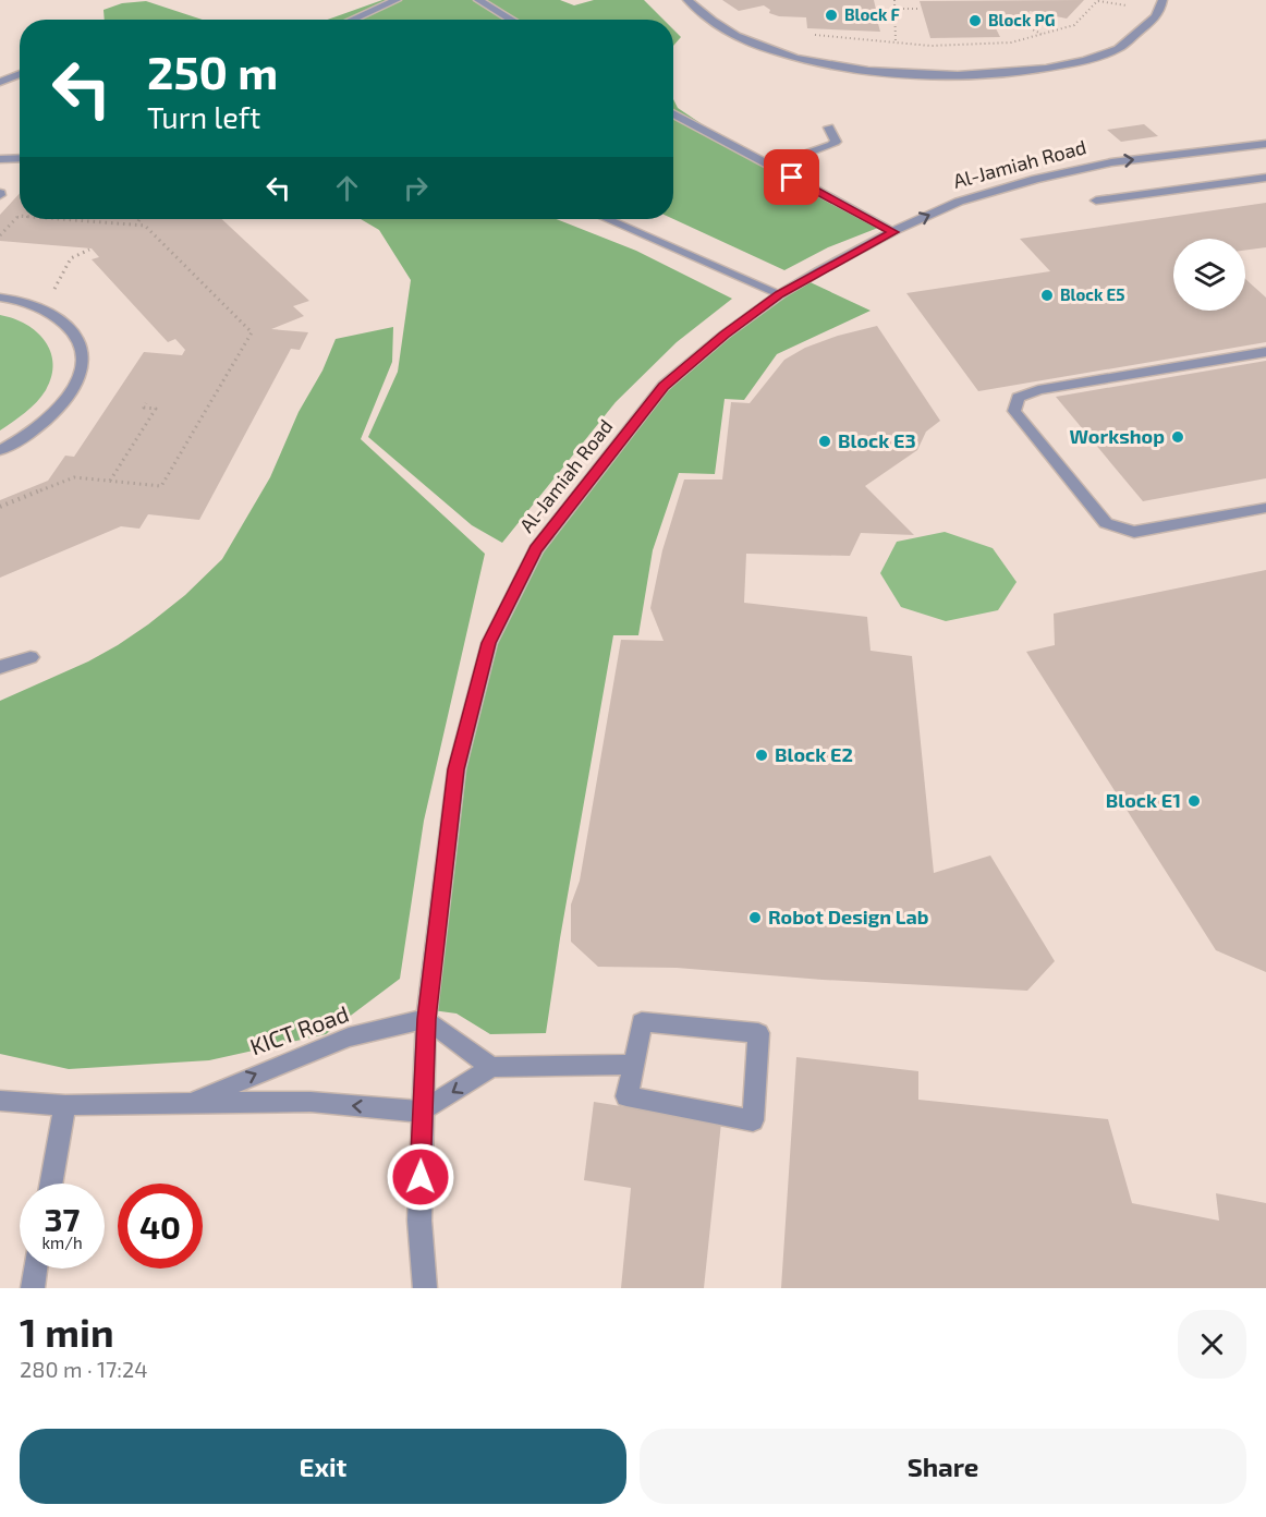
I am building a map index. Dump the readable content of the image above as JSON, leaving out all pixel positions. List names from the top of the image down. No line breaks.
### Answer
{"streets":{"street":["Al-Jamiah Road","KICT Road"]},"crossings":[["Al-Jamiah Road","KICT Road"]],"places":["Block F","Block PG","Block E5","Workshop","Block E3","Block E2","Block E1","Robot Design Lab"],"page":{"turn":["250 m","Turn left"],"speed":"37 km/h","limit":"40","heading":["1 min","280 m · 17:24"],"buttons":["Exit","Share"]}}
